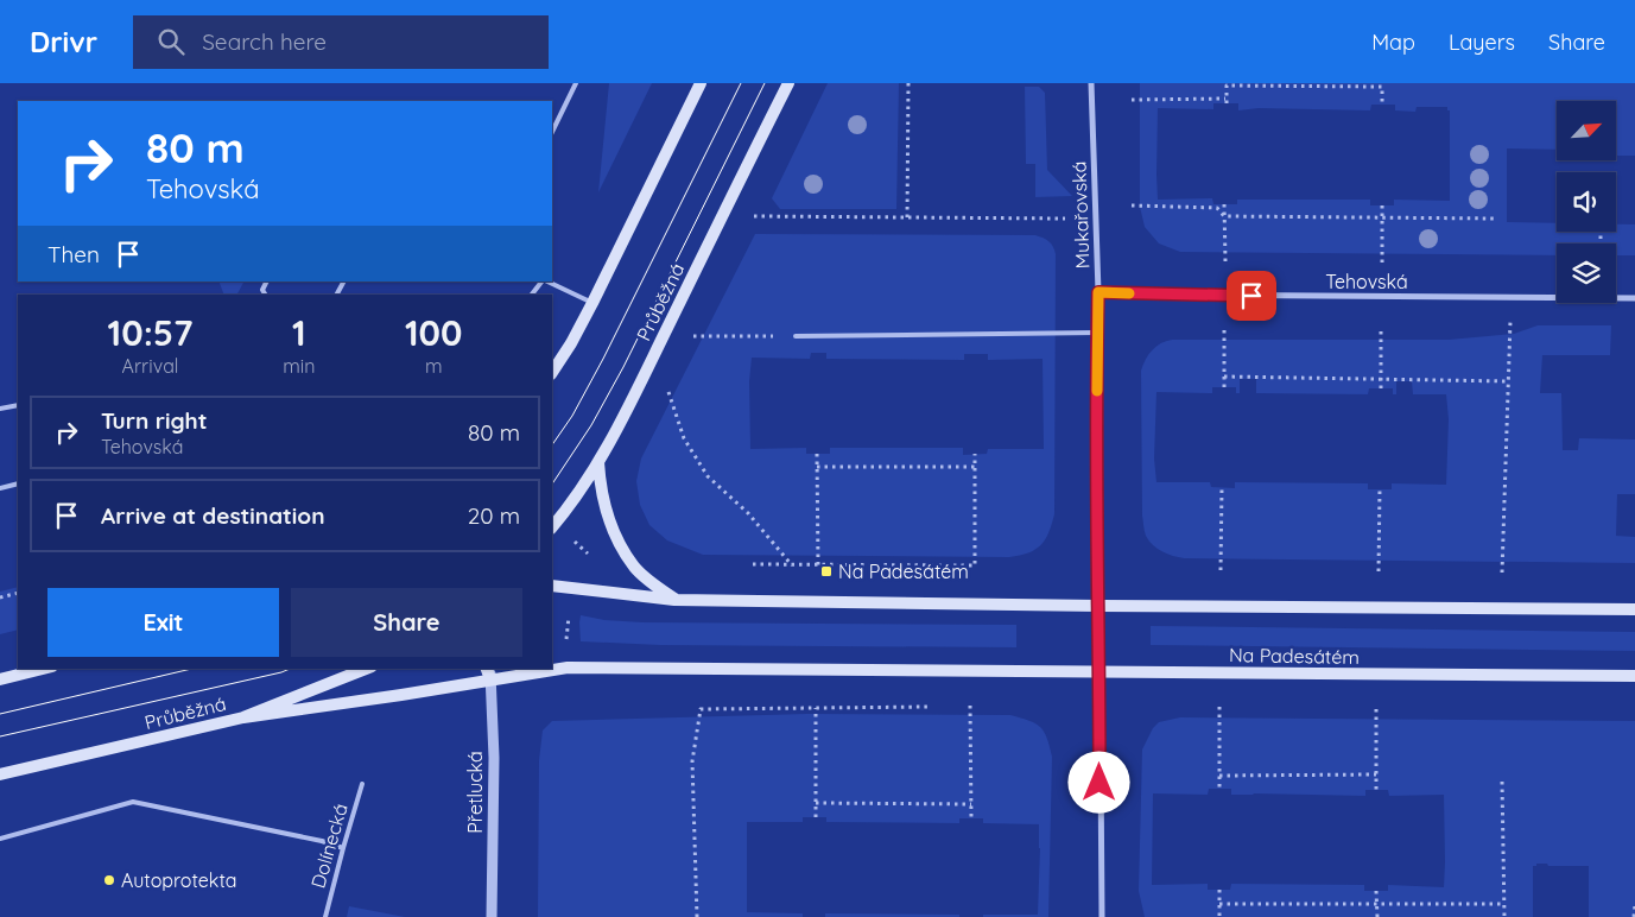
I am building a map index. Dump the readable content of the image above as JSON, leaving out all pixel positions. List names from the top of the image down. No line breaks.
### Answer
{"streets":{"main road":["Průběžná","Na Padesátém"],"street":["Mukařovská","Tehovská","Přetlucká"],"lane":["Dolínecká"]},"crossings":[["Mukařovská","Tehovská"],["Mukařovská","Na Padesátém"],["Průběžná","Na Padesátém"],["Na Padesátém","Přetlucká"]],"places":{"transit":["Na Padesátém"],"other":["Autoprotekta"]},"north":"top right","page":{"header":"Drivr","search":"Search here","nav":["Map","Layers","Share"],"turn":["80 m","Tehovská"],"then":"Then","eta":["10:57","Arrival","1","min","100","m"],"list":[{"name":"Turn right","note":"Tehovská","value":"80 m"},{"name":"Arrive at destination","value":"20 m"}],"buttons":["Exit","Share"]}}
